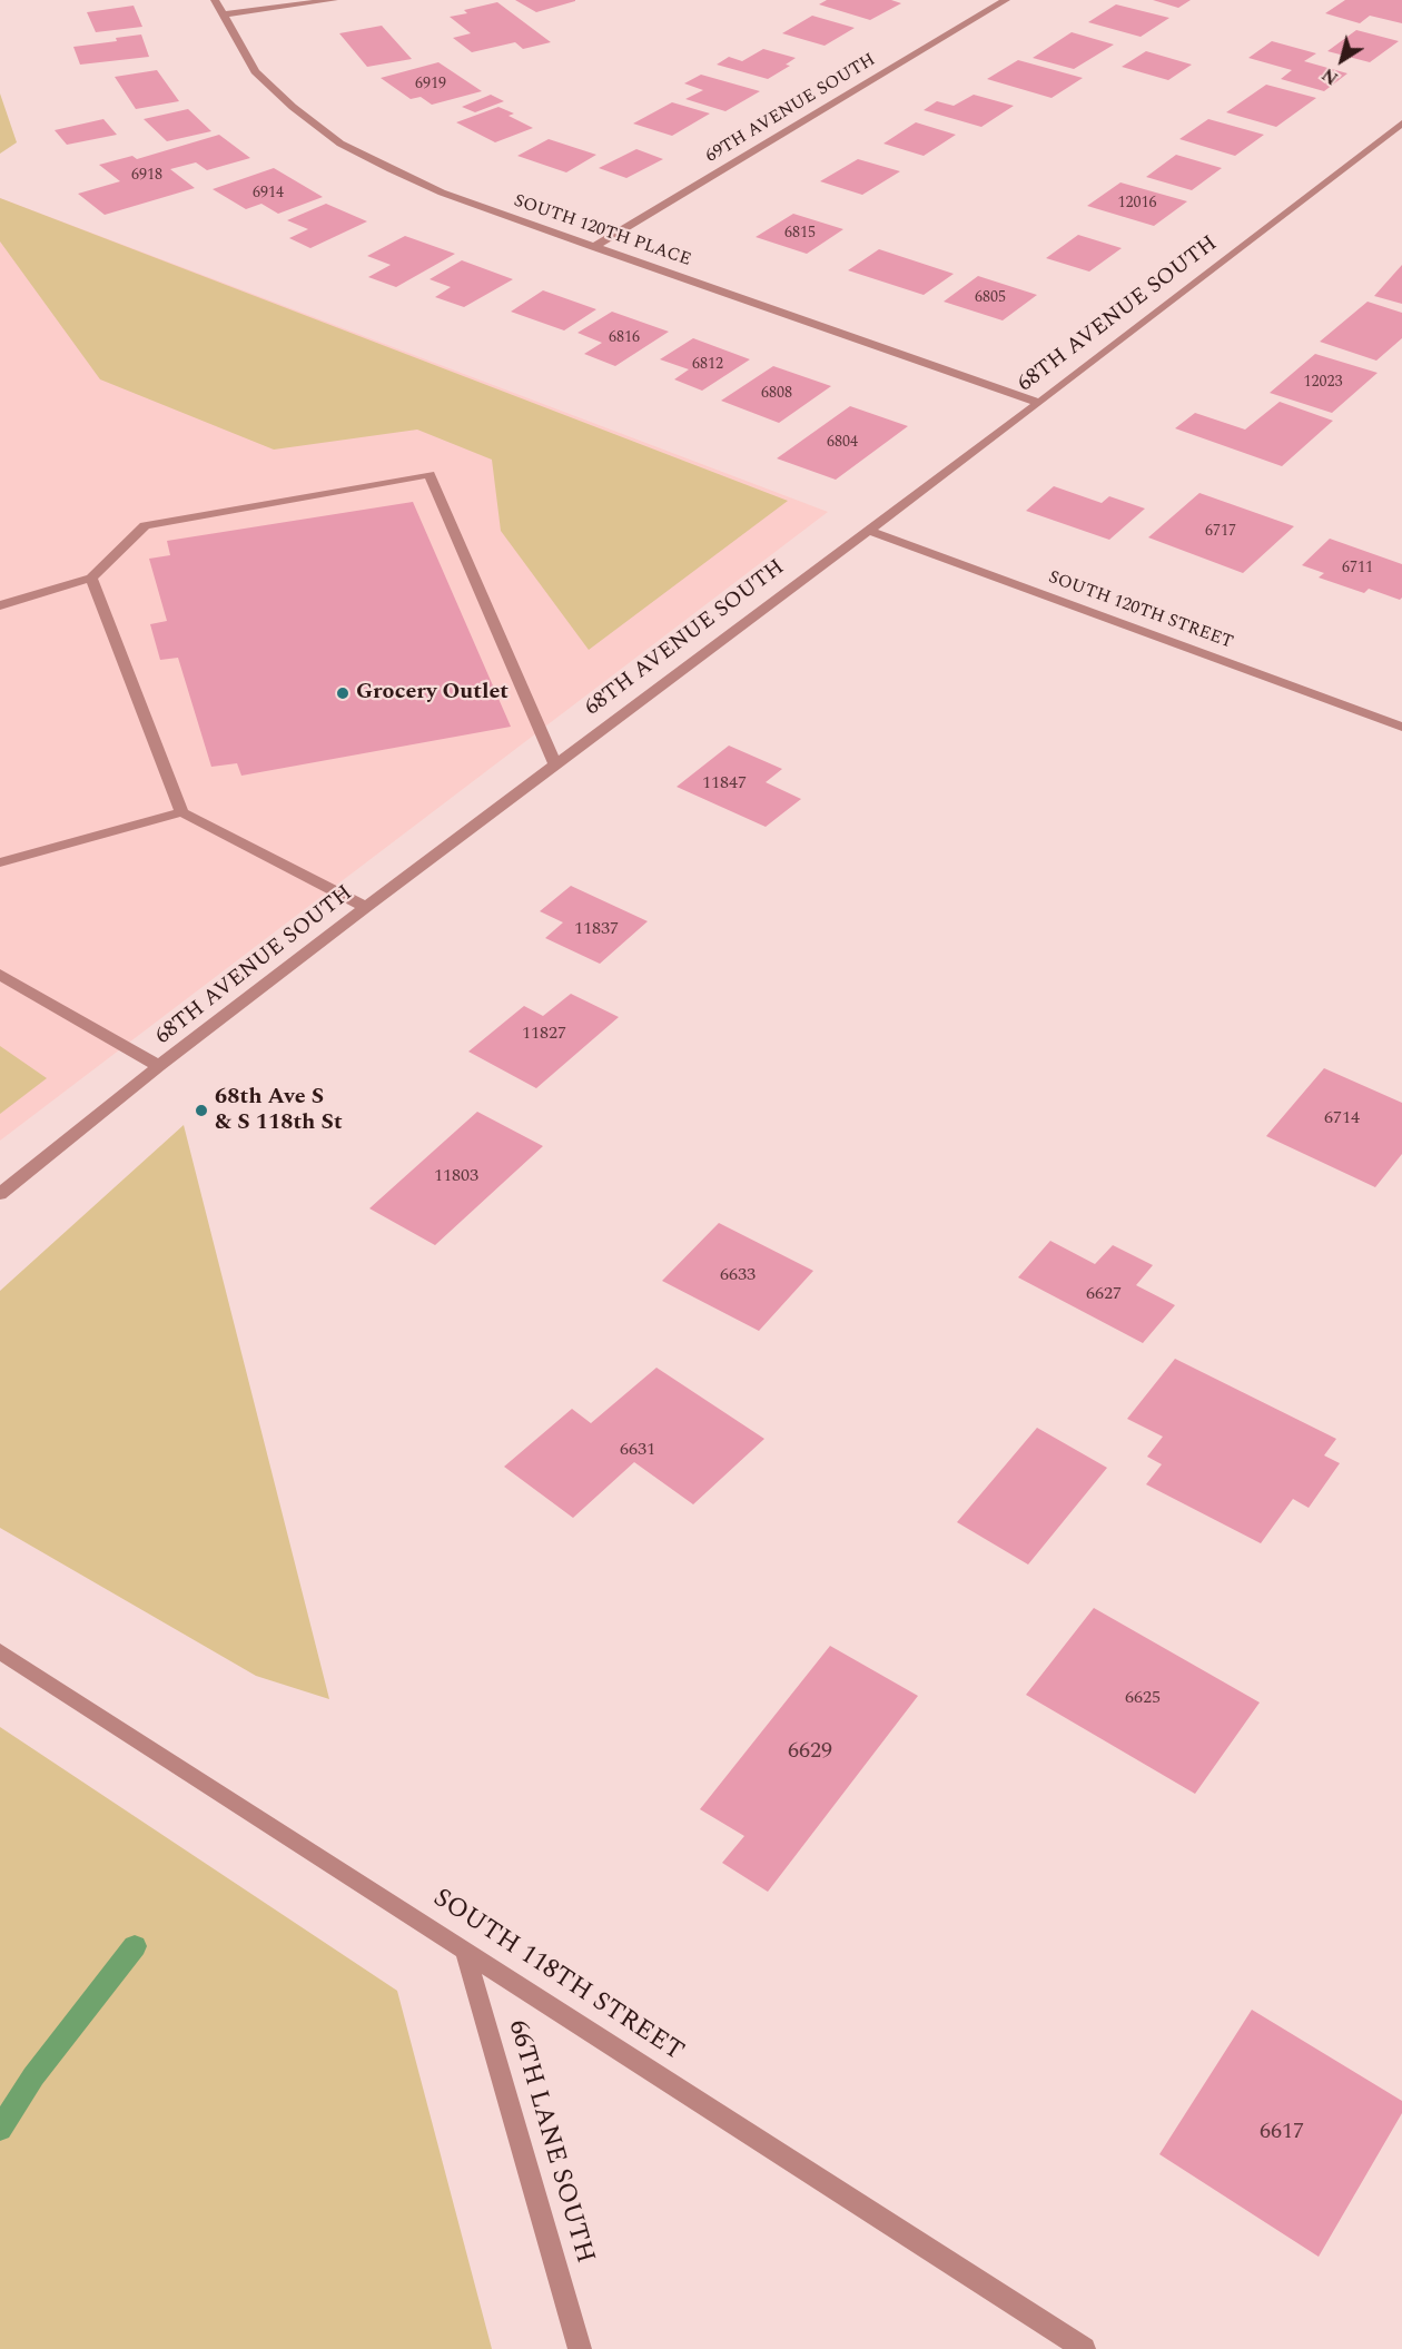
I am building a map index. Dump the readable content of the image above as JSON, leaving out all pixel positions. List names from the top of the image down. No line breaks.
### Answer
{"streets":{"street":["69TH AVENUE SOUTH","SOUTH 120TH PLACE","68TH AVENUE SOUTH","SOUTH 120TH STREET","SOUTH 118TH STREET","66TH LANE SOUTH"]},"crossings":[["69TH AVENUE SOUTH","SOUTH 120TH PLACE"],["SOUTH 120TH PLACE","68TH AVENUE SOUTH"],["68TH AVENUE SOUTH","SOUTH 120TH STREET"],["SOUTH 118TH STREET","66TH LANE SOUTH"]],"places":["Grocery Outlet","68th Ave S & S 118th St"],"house_numbers":["6919","6918","6914","12016","6815","6805","6816","6812","12023","6808","6804","6717","6711","11847","11837","11827","6714","11803","6633","6627","6631","6625","6629","6617"],"north":"bottom left"}
